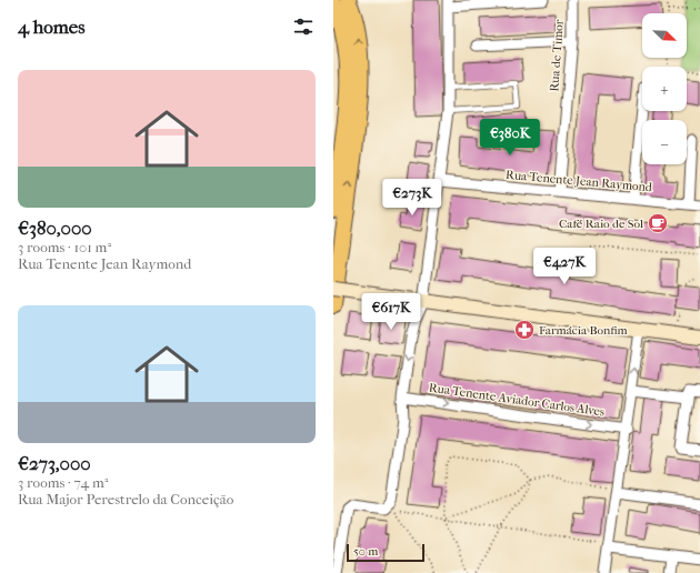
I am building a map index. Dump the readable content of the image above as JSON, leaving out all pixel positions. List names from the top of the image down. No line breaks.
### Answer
{"streets":{"street":["Rua de Timor","Rua Tenente Jean Raymond","Rua Tenente Aviador Carlos Alves"]},"crossings":[["Rua de Timor","Rua Tenente Jean Raymond"]],"one_way":["Rua Tenente Aviador Carlos Alves"],"places":{"cafe":["Café Raio de Sol"],"pharmacy":["Farmácia Bonfim"]},"scale_bar":"50 m","north":"bottom right","page":{"heading":"4 homes","map_buttons":["+","−"],"list":[{"name":"€380,000","note":"3 rooms · 101 m² · Rua Tenente Jean Raymond"},{"name":"€273,000","note":"3 rooms · 74 m² · Rua Major Perestrelo da Conceição"}],"price":["€380K","€273K","€427K","€617K"],"scale":"50 m"}}
